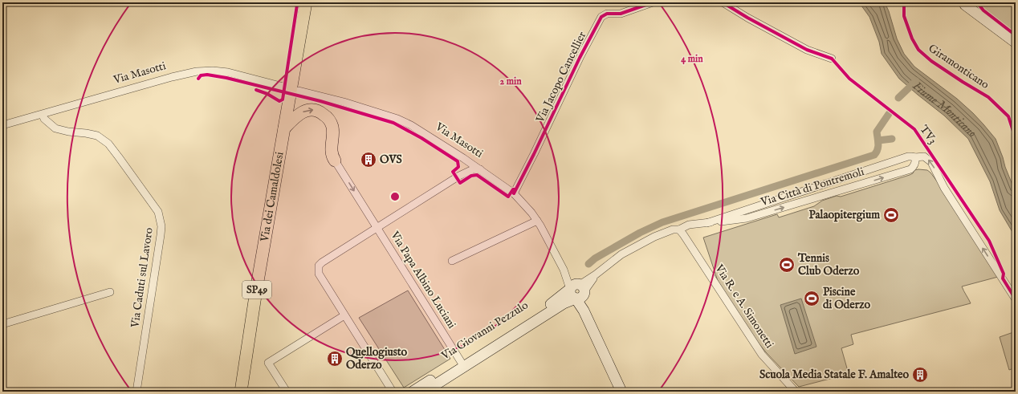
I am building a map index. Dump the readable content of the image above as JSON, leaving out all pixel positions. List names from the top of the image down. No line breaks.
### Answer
{"streets":{"main road":["Via dei Camaldolesi","SP49"],"street":["Via Masotti","Via Jacopo Cancellier","Via Città di Pontremoli","Via Caduti sul Lavoro","Via Papa Albino Luciani","Via R. e A. Simonetti","Via Giovanni Pezzulo"],"cycle path":["Giramonticano","TV3"]},"crossings":[["Via Masotti","Via Jacopo Cancellier"],["Via Masotti","Via Città di Pontremoli"],["Via Masotti","Via Caduti sul Lavoro"],["Via Masotti","Via Giovanni Pezzulo"],["Via Città di Pontremoli","Via R. e A. Simonetti"],["Via Città di Pontremoli","Via Giovanni Pezzulo"],["Via Papa Albino Luciani","Via Giovanni Pezzulo"]],"water":["Fiume Monticano"],"places":{"building":["OVS","Quellogiusto Oderzo","Scuola Media Statale F. Amalteo"],"sports":["Palaopitergium","Tennis Club Oderzo","Piscine di Oderzo"]},"rings":["4 min","2 min"]}
